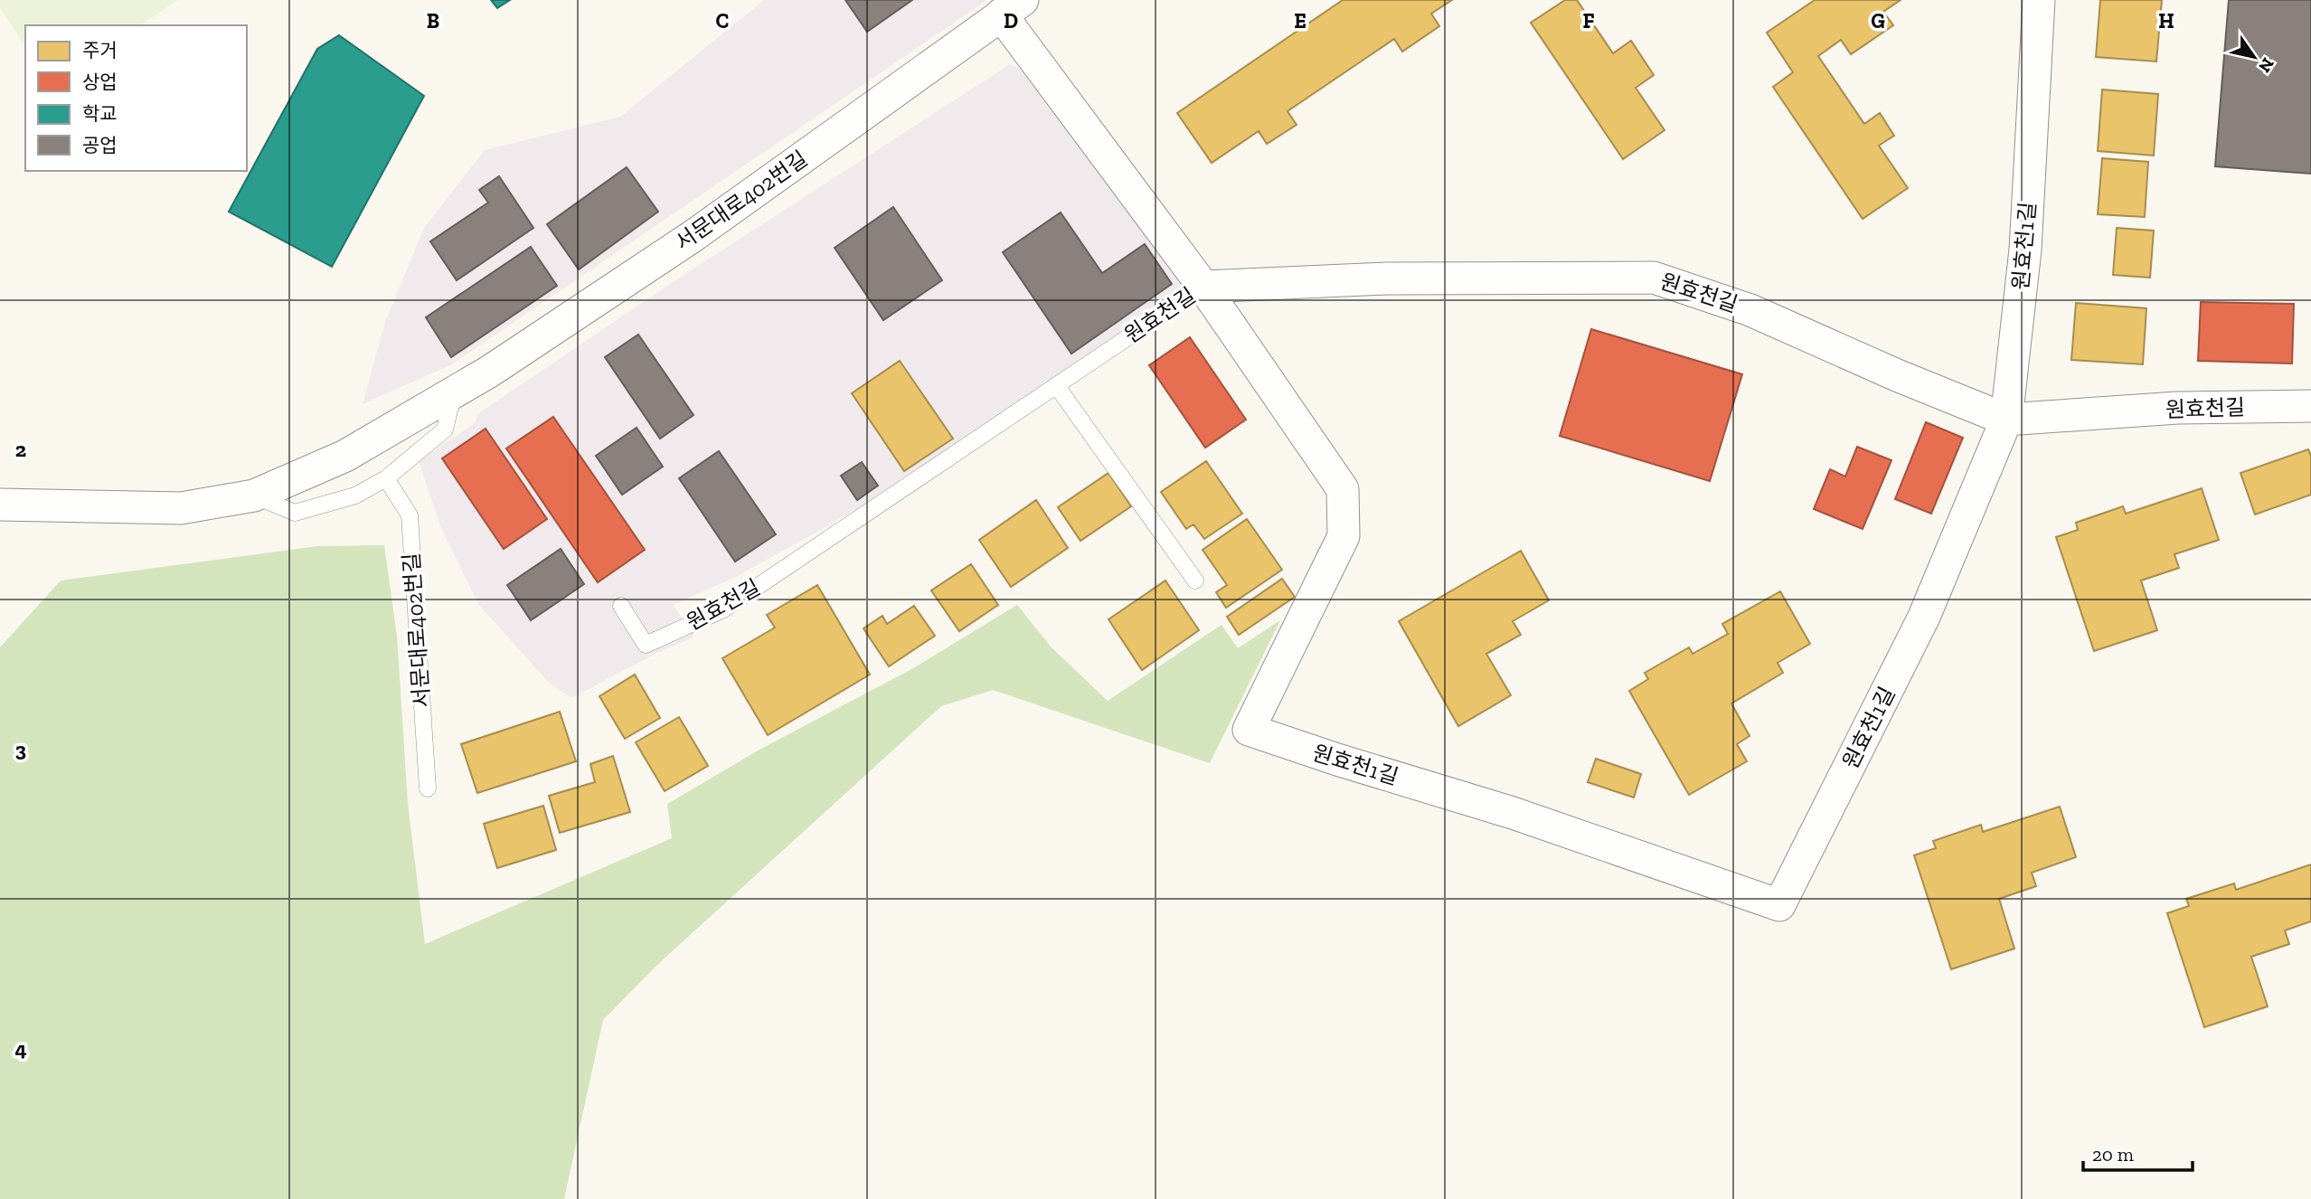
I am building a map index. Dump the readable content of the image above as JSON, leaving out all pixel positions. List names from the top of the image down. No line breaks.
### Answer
{"streets":{"street":["서문대로402번길","원효천1길","원효천길"]},"crossings":[["원효천1길","원효천길"]],"legend":["주거","상업","학교","공업"],"scale_bar":"20 m","north":"bottom right","grid":{"columns":["B","C","D","E","F","G","H"],"rows":["2","3","4"]}}
